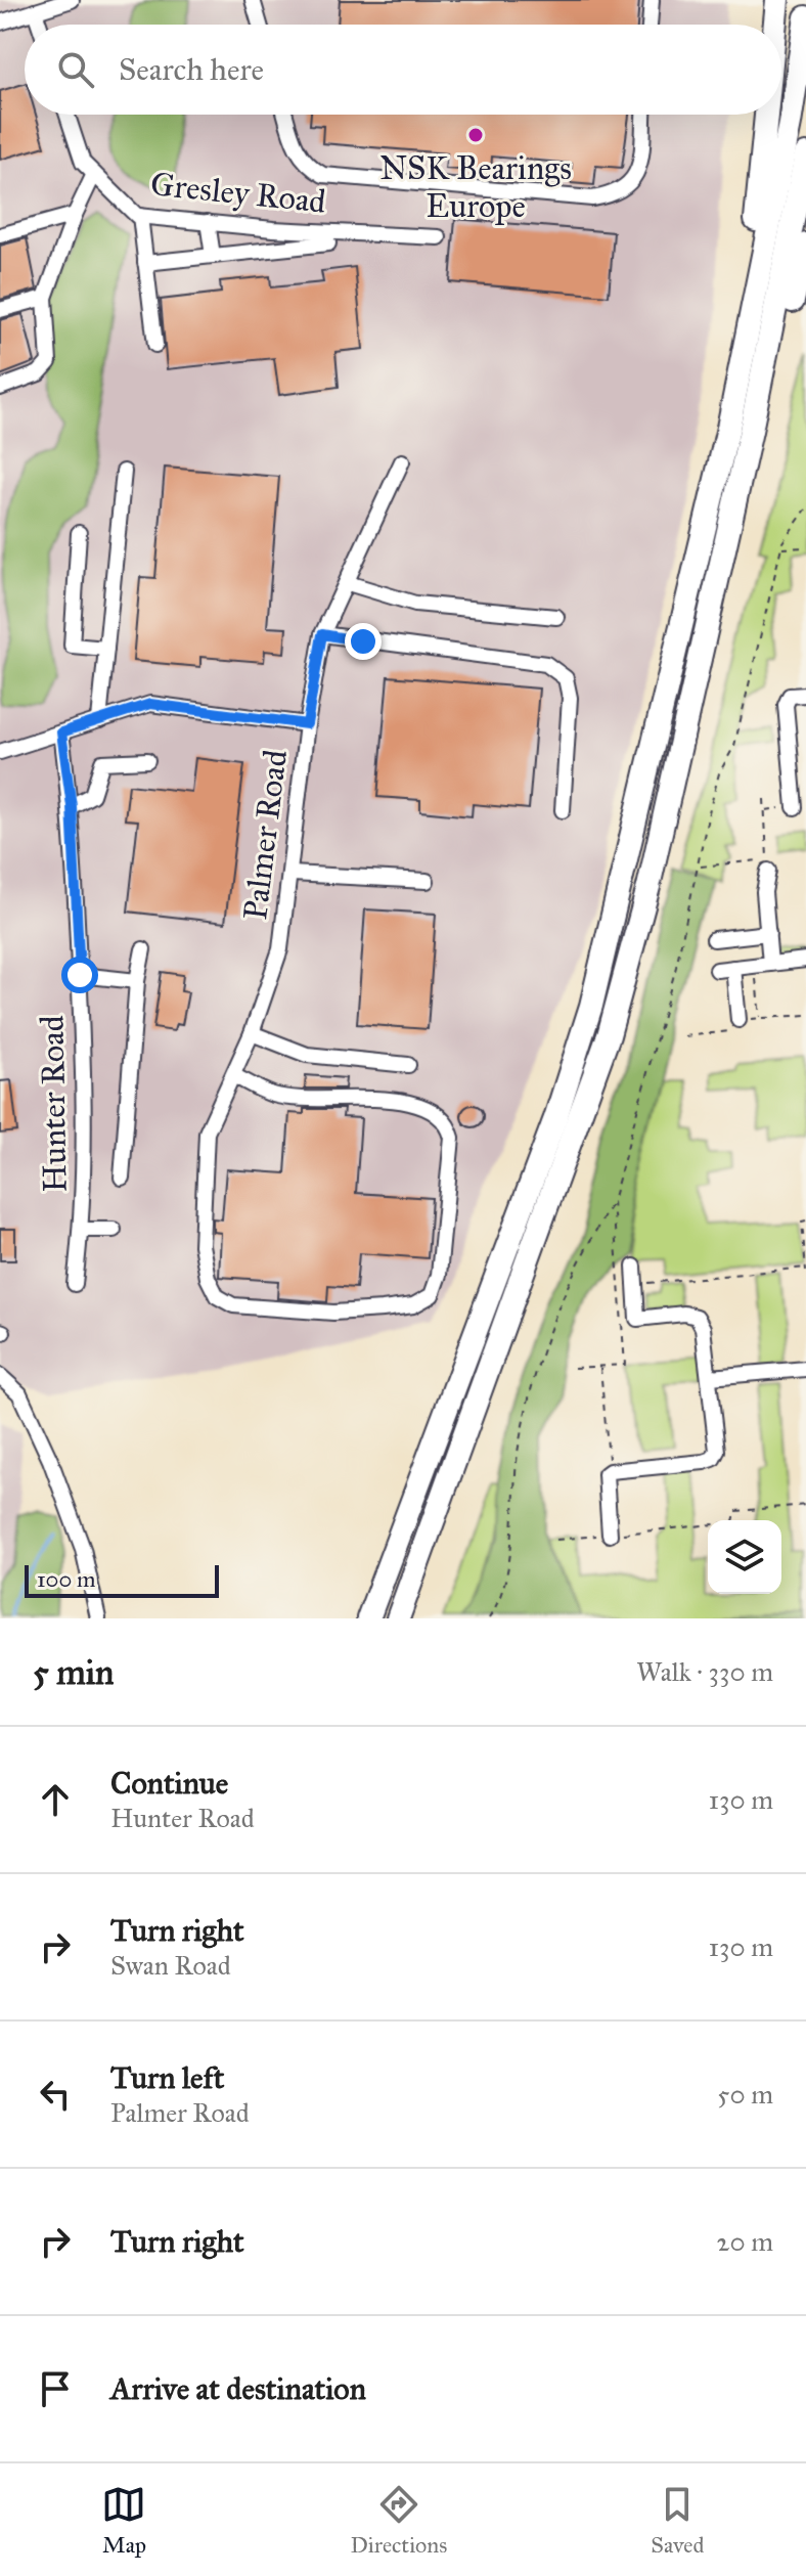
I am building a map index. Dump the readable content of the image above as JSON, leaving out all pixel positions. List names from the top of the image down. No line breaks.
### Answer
{"streets":{"street":["Gresley Road","Palmer Road","Hunter Road"]},"places":["NSK Bearings Europe"],"scale_bar":"100 m","page":{"search":"Search here","scale":"100 m","heading":["5 min","Walk · 330 m"],"list":[["Continue","Hunter Road","130 m"],["Turn right","Swan Road","130 m"],["Turn left","Palmer Road","50 m"],["Turn right","20 m"],"Arrive at destination"],"nav":["Map","Directions","Saved"]}}
